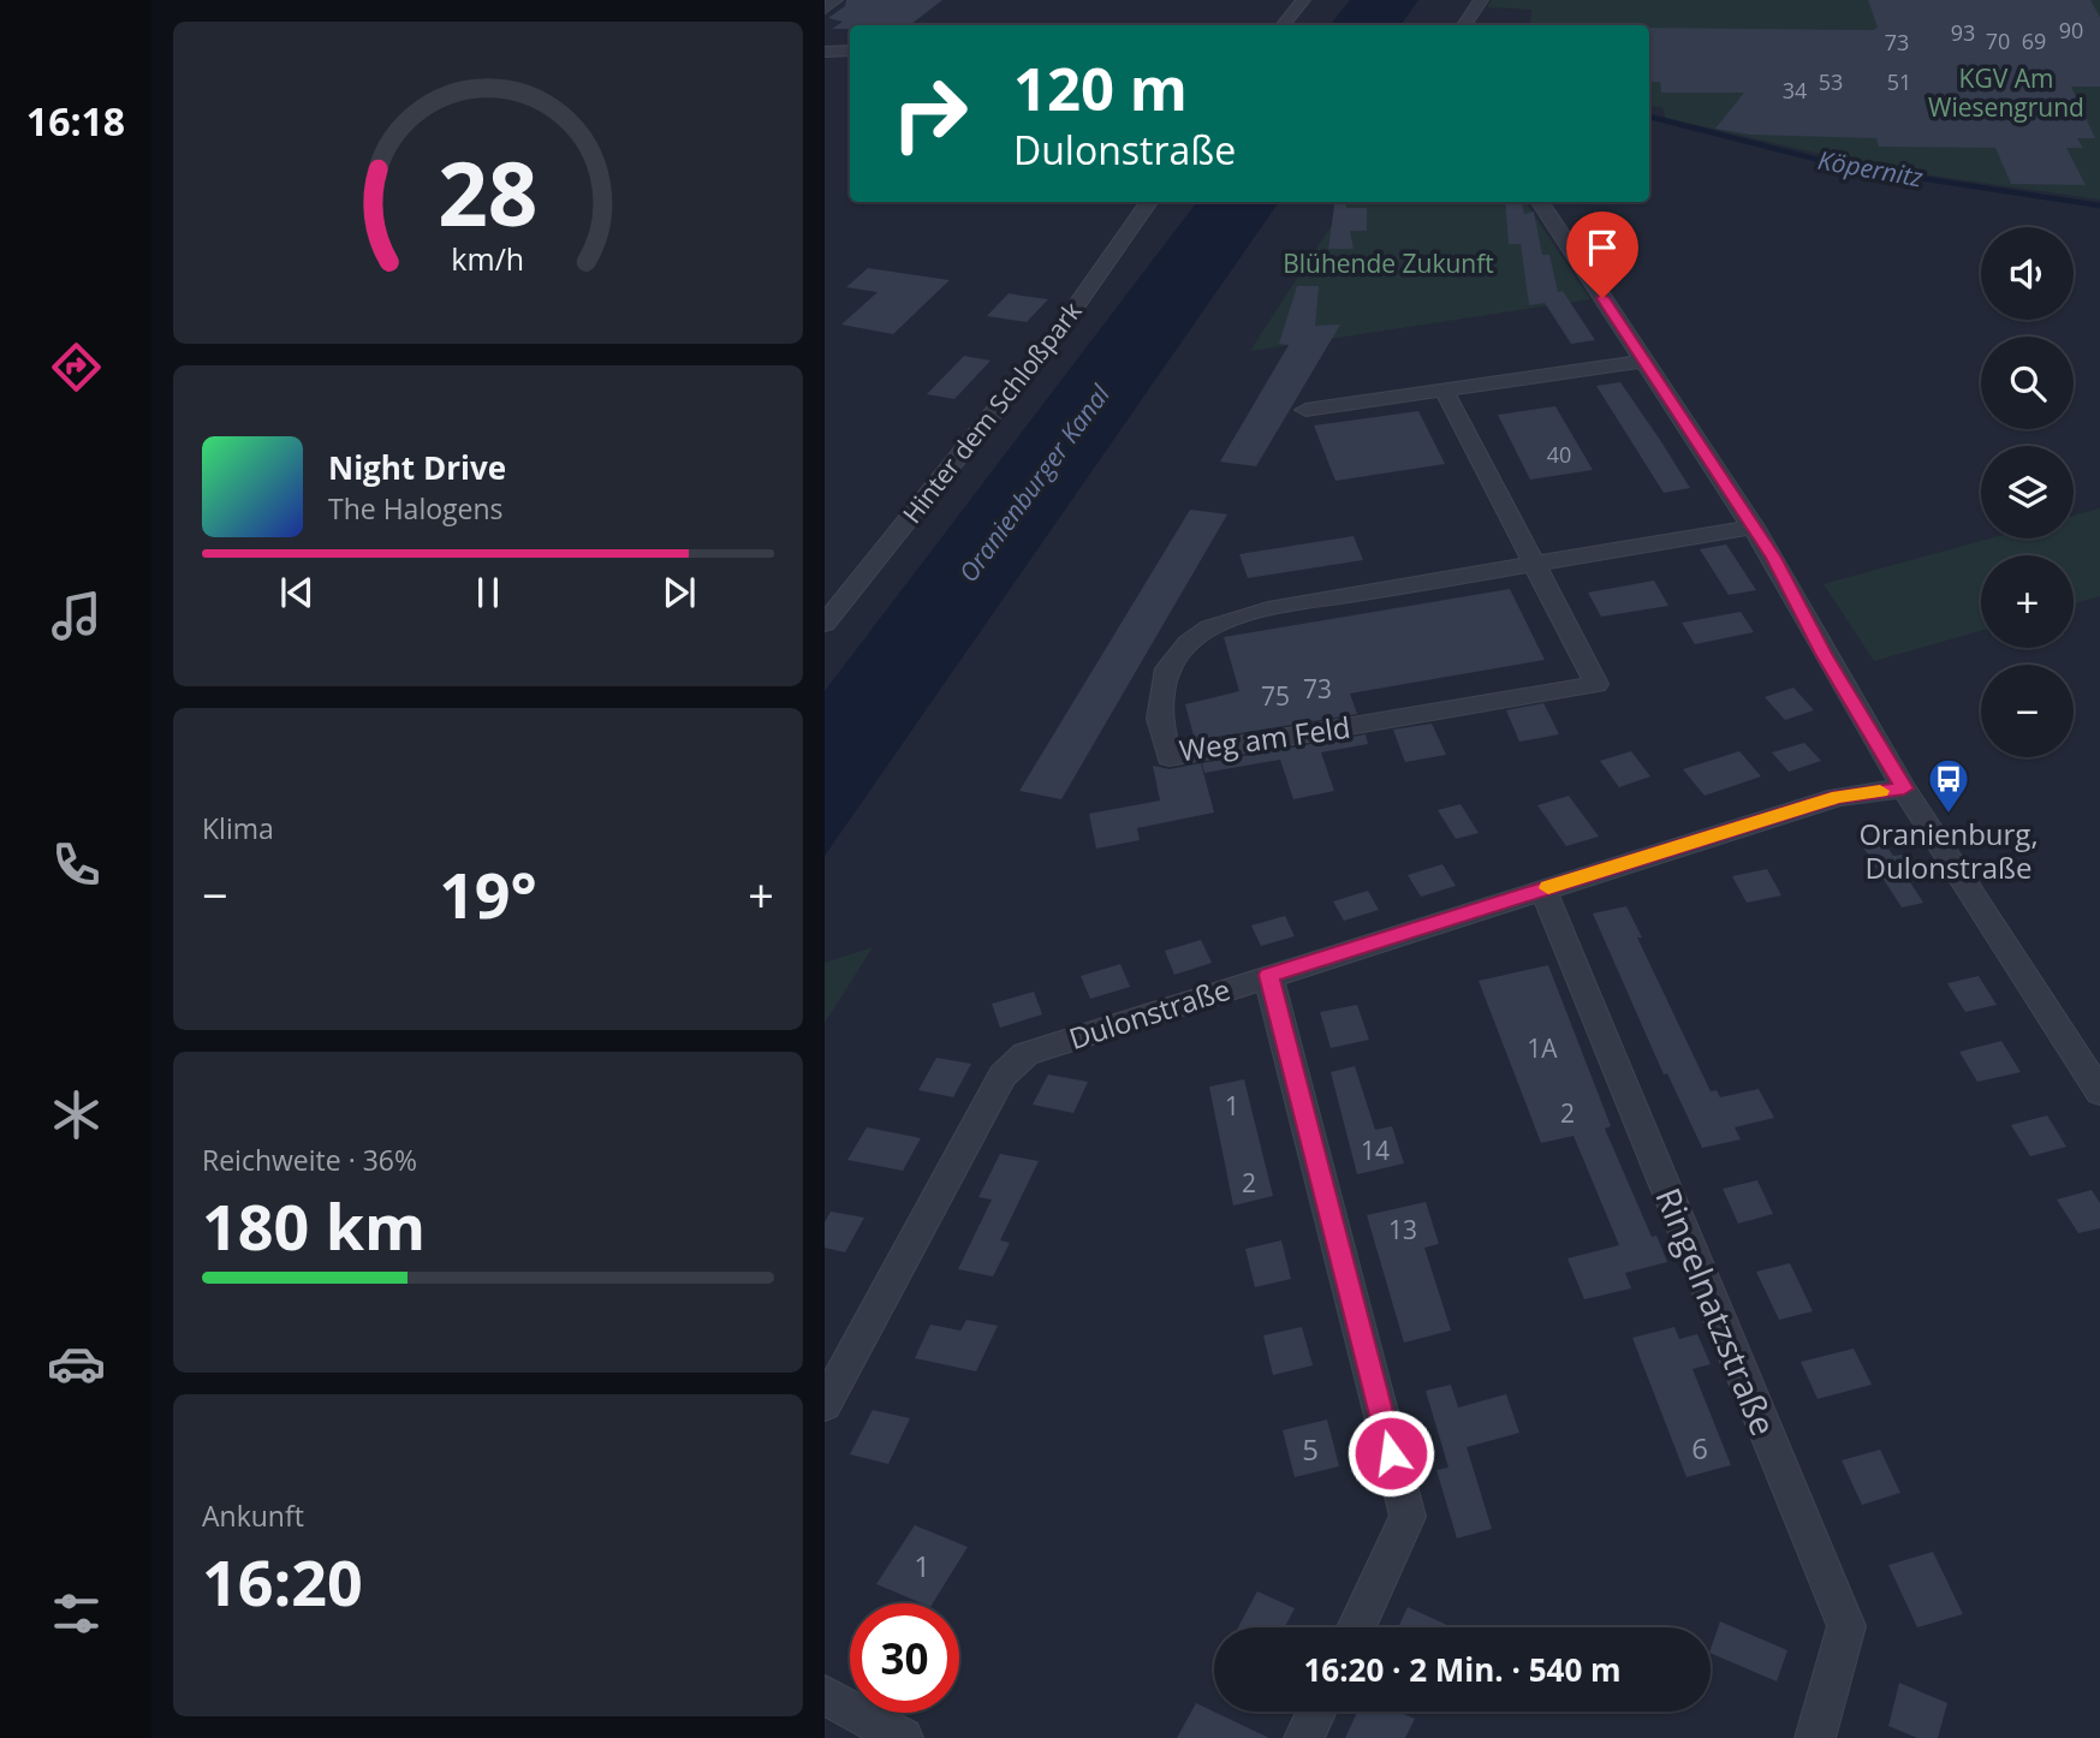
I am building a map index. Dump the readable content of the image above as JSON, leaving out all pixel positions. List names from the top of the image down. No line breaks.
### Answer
{"streets":{"street":["Hinter dem Schloßpark","Weg am Feld","Dulonstraße","Ringelnatzstraße"]},"crossings":[["Dulonstraße","Ringelnatzstraße"]],"water":["Köpernitz","Oranienburger Kanal"],"parks":["KGV Am Wiesengrund","Blühende Zukunft"],"places":{"bus stop":["Oranienburg, Dulonstraße"]},"house_numbers":["90","93","70","69","73","53","51","34","40","73","75","1A","1","2","14","2","13","6","5","1"],"page":{"tabs":"16:18","turn":["120 m","Dulonstraße"],"map_buttons":["+","−"],"song":["Night Drive","The Halogens"],"tile":["Klima",["Reichweite · 36%","180 km"],["Ankunft","16:20"]],"heat":["−","19°","+"],"limit":"30","trip":"16:20 · 2 Min. · 540 m","gauge":["28","km/h"]}}
